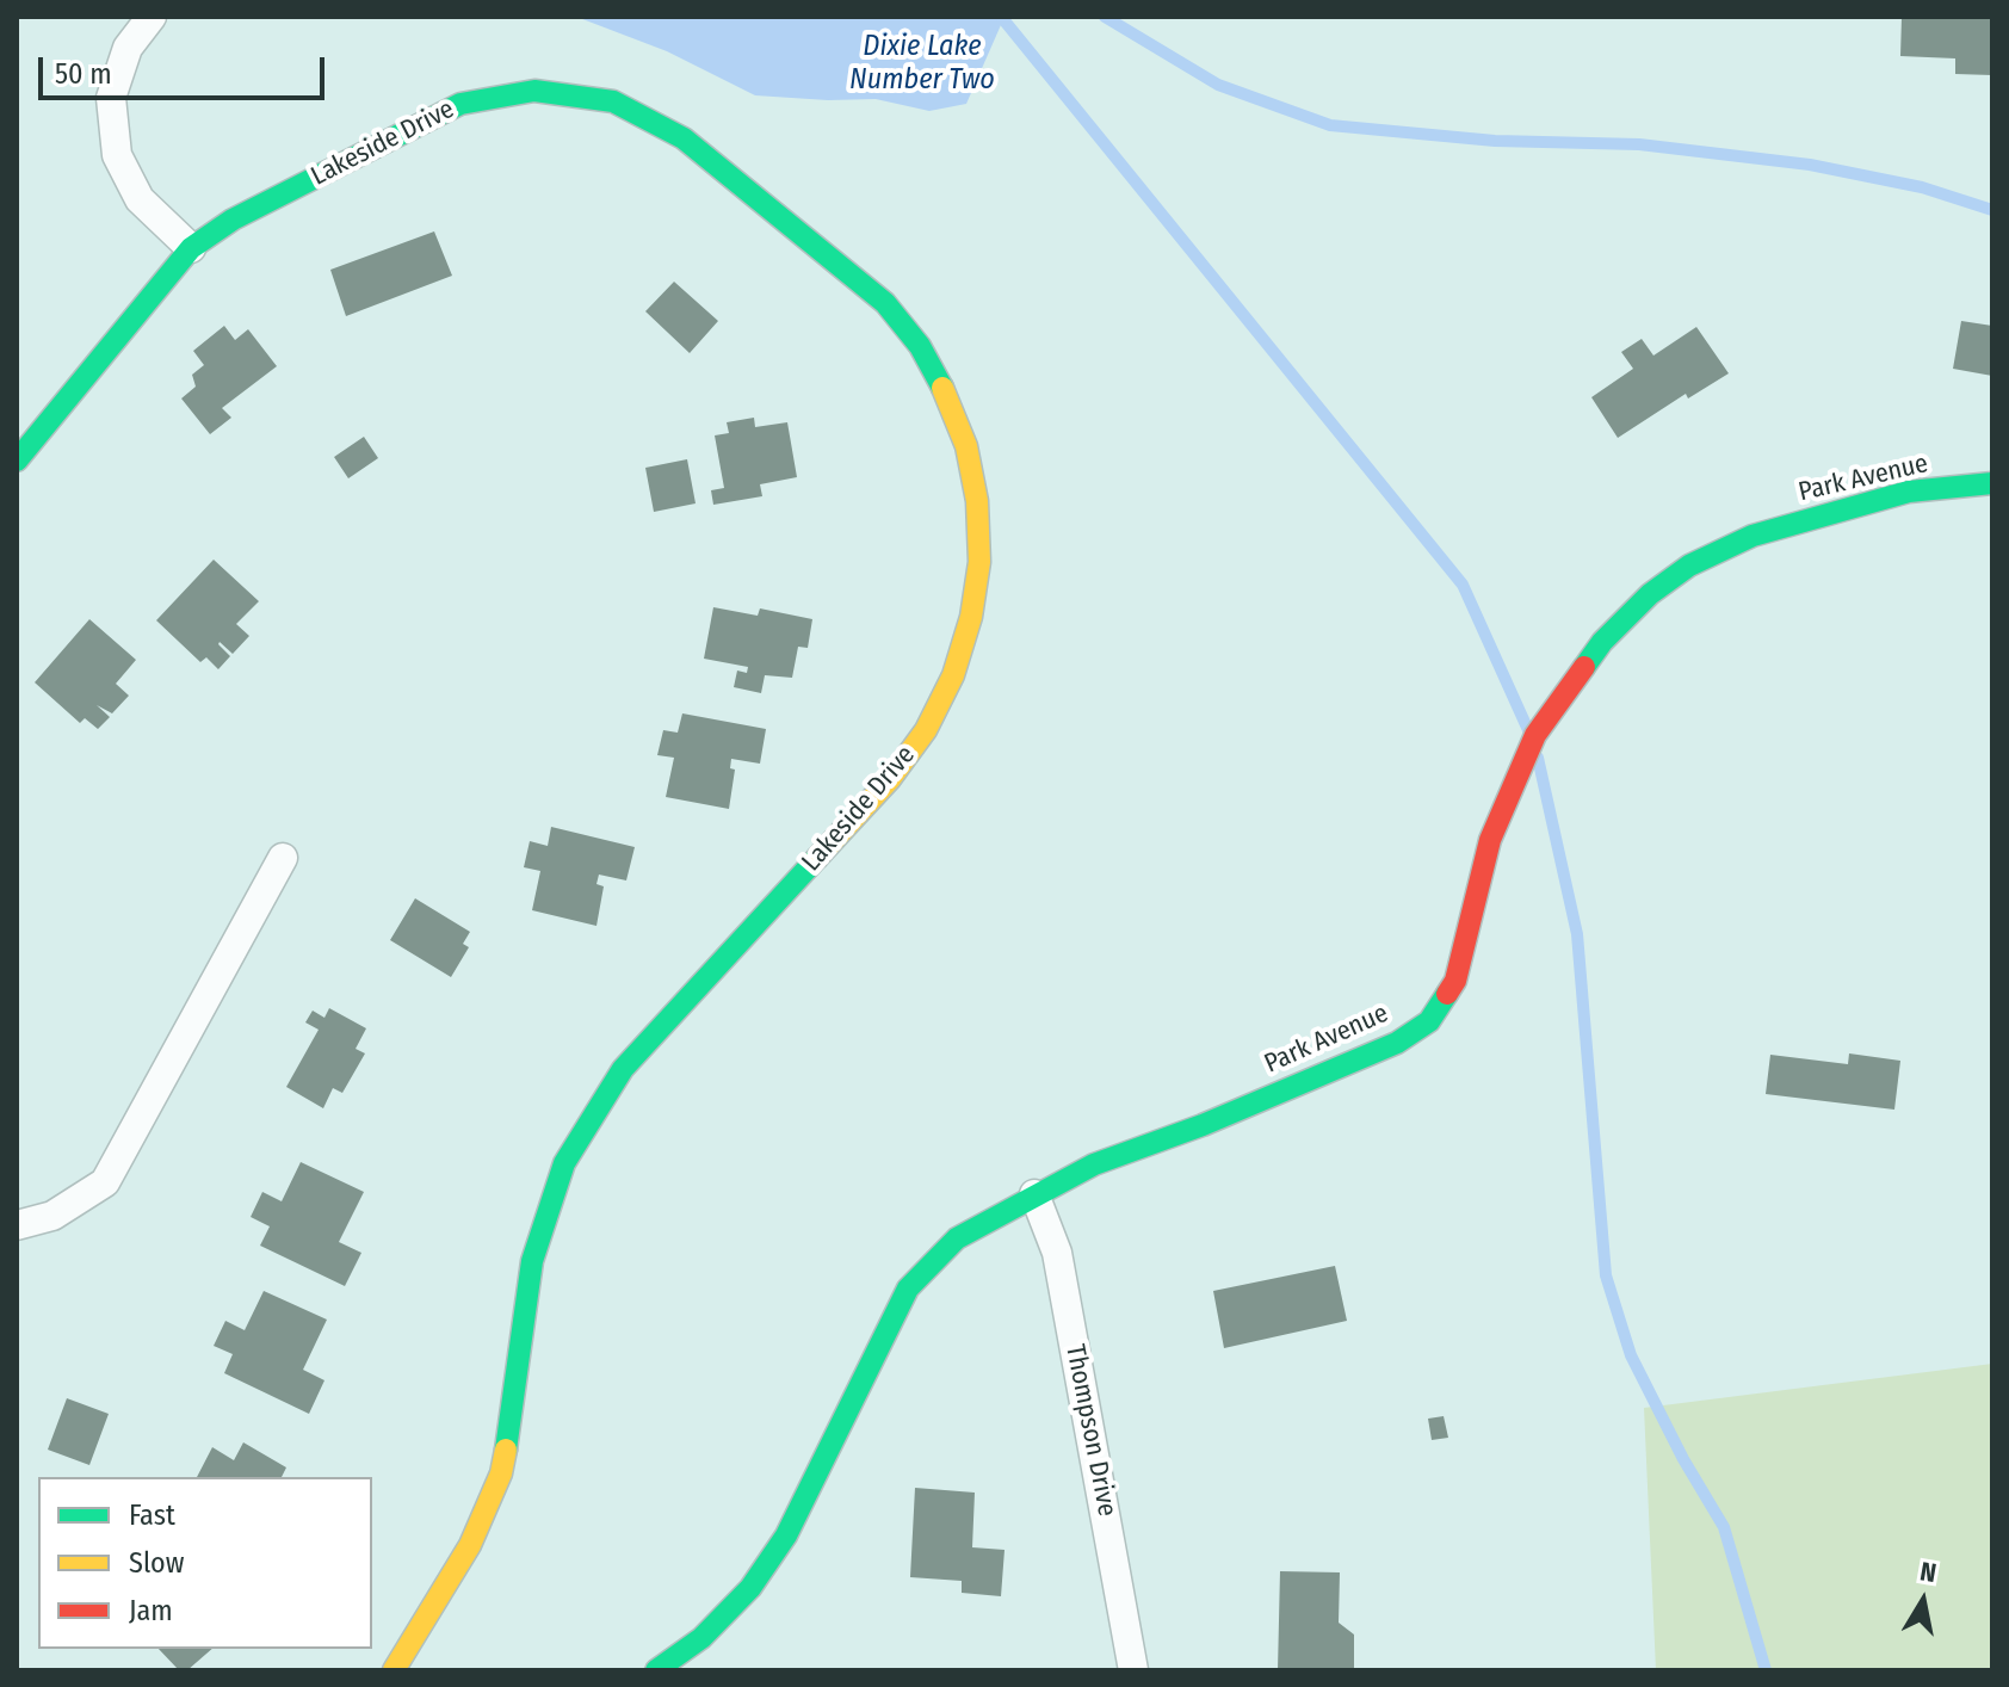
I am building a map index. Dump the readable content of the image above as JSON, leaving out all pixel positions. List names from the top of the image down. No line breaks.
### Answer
{"streets":{"street":["Lakeside Drive","Park Avenue","Thompson Drive"]},"crossings":[["Park Avenue","Thompson Drive"]],"water":["Dixie Lake Number Two"],"legend":["Fast","Slow","Jam"],"scale_bar":"50 m","north":"top"}
